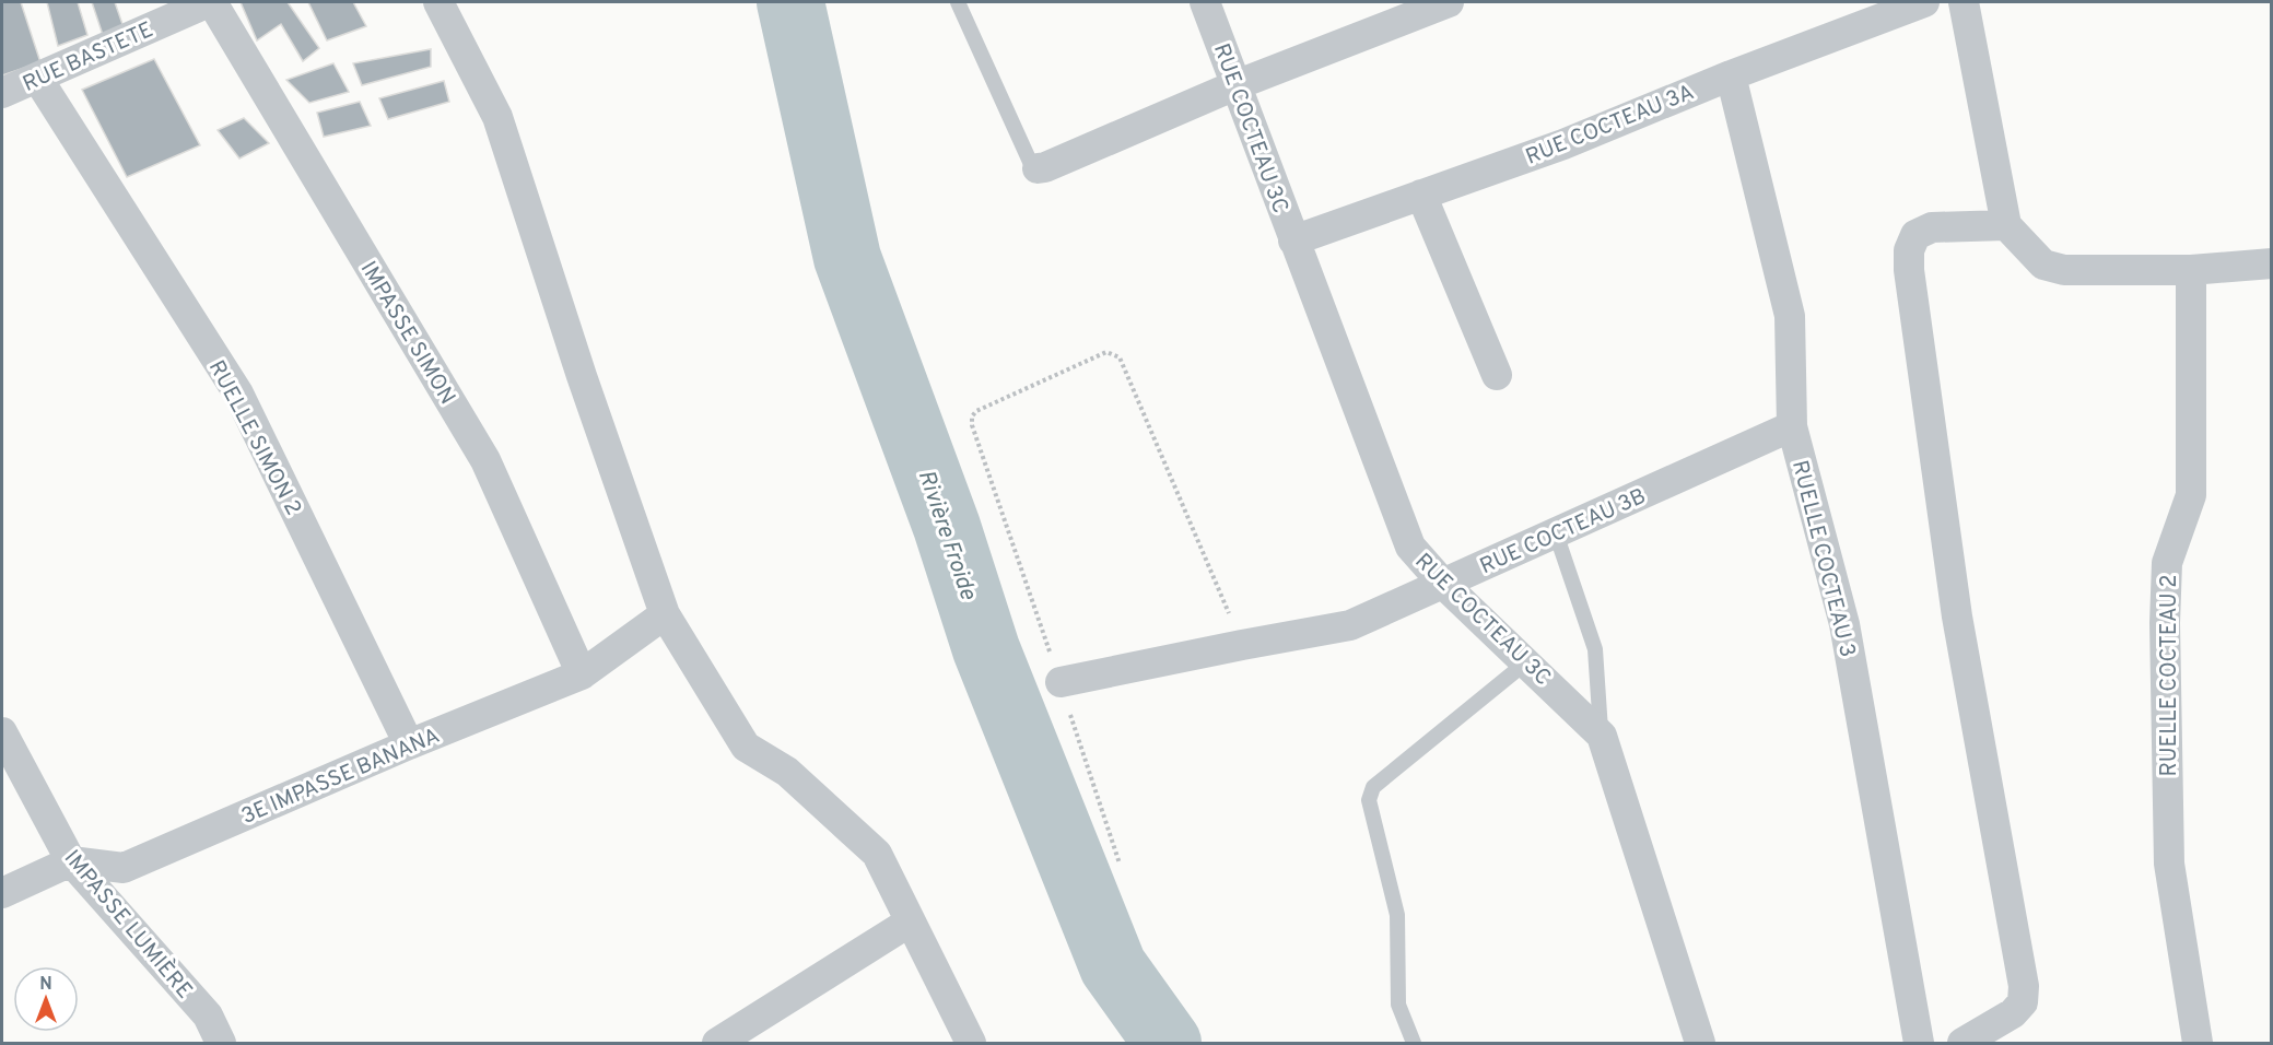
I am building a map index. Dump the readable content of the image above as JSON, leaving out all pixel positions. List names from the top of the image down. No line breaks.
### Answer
{"streets":{"street":["RUE BASTETE","RUE COCTEAU 3A","RUE COCTEAU 3C","IMPASSE SIMON","RUELLE SIMON 2","RUE COCTEAU 3B","RUELLE COCTEAU 3","RUELLE COCTEAU 2","3E IMPASSE BANANA","IMPASSE LUMIÈRE"]},"crossings":[["RUE BASTETE","IMPASSE SIMON"],["RUE BASTETE","RUELLE SIMON 2"],["RUE COCTEAU 3A","RUE COCTEAU 3C"],["RUE COCTEAU 3A","RUELLE COCTEAU 3"],["RUE COCTEAU 3C","RUE COCTEAU 3B"],["IMPASSE SIMON","3E IMPASSE BANANA"],["RUELLE SIMON 2","3E IMPASSE BANANA"],["RUE COCTEAU 3B","RUELLE COCTEAU 3"],["3E IMPASSE BANANA","IMPASSE LUMIÈRE"]],"water":["Rivière Froide"],"north":"top"}
